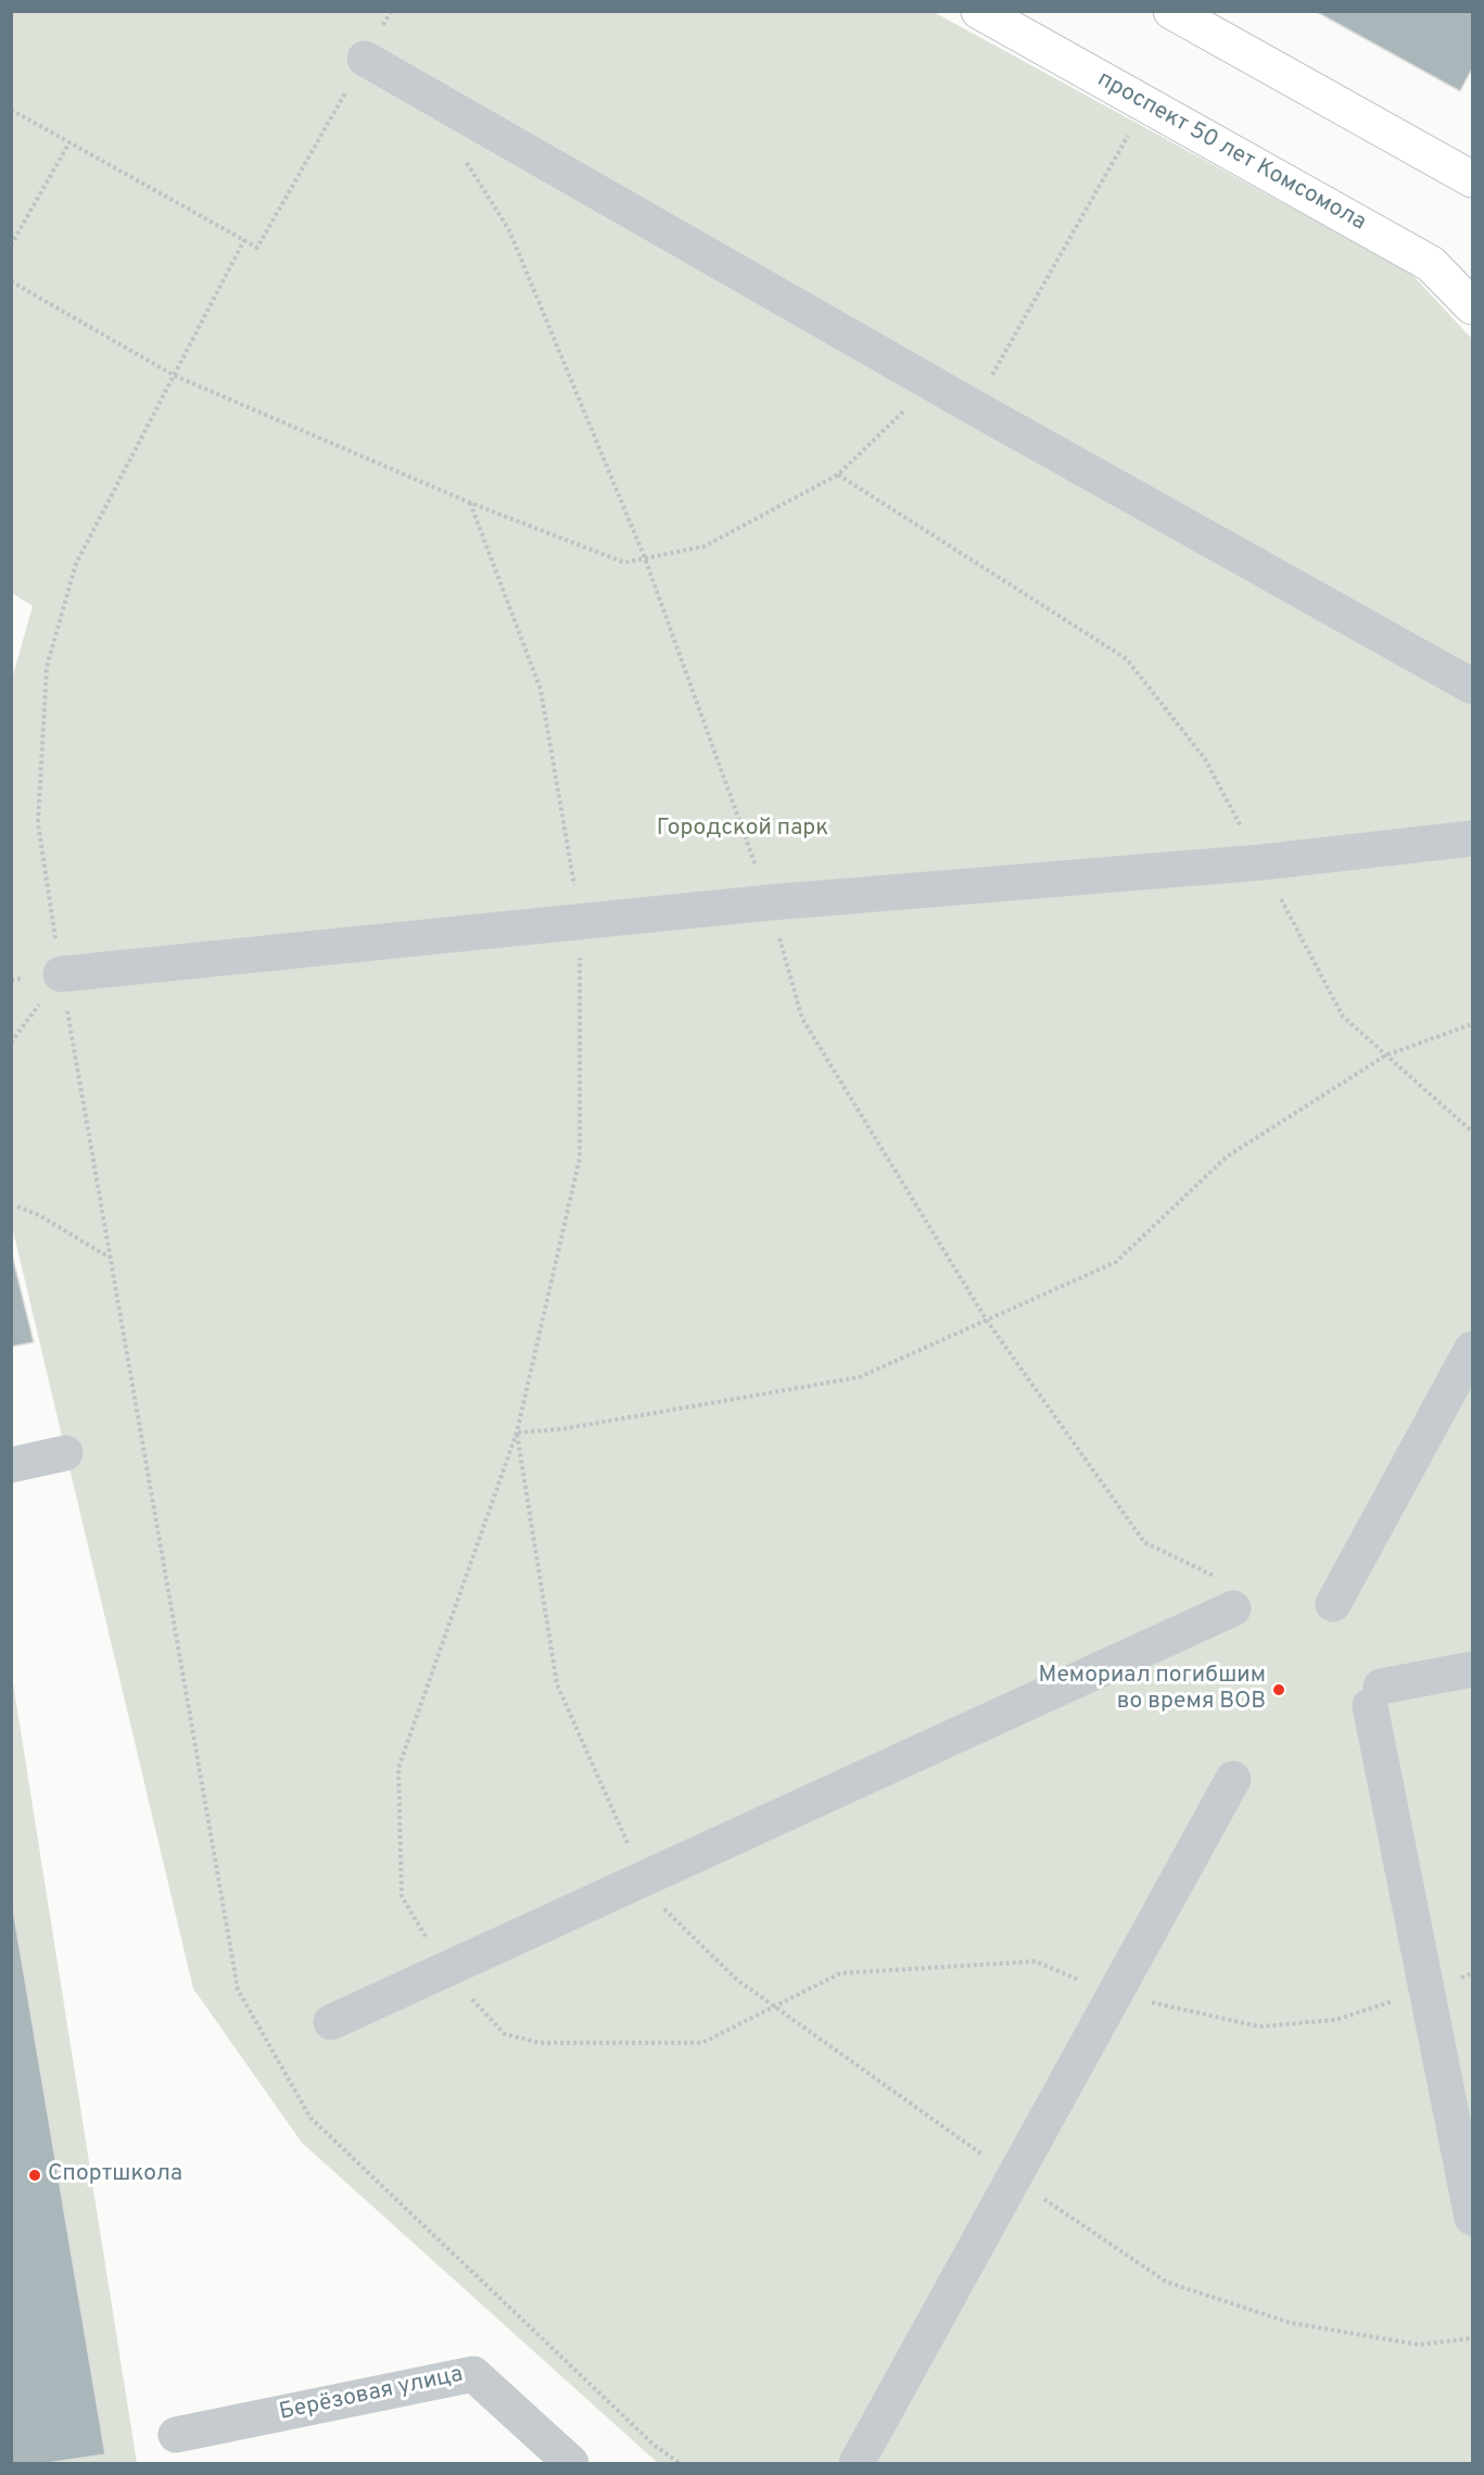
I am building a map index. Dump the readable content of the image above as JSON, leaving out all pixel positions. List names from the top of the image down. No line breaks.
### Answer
{"streets":{"main road":["проспект 50 лет Комсомола"],"street":["Берёзовая улица"]},"parks":["Городской парк"],"places":["Мемориал погибшим во время ВОВ","Спортшкола"]}
